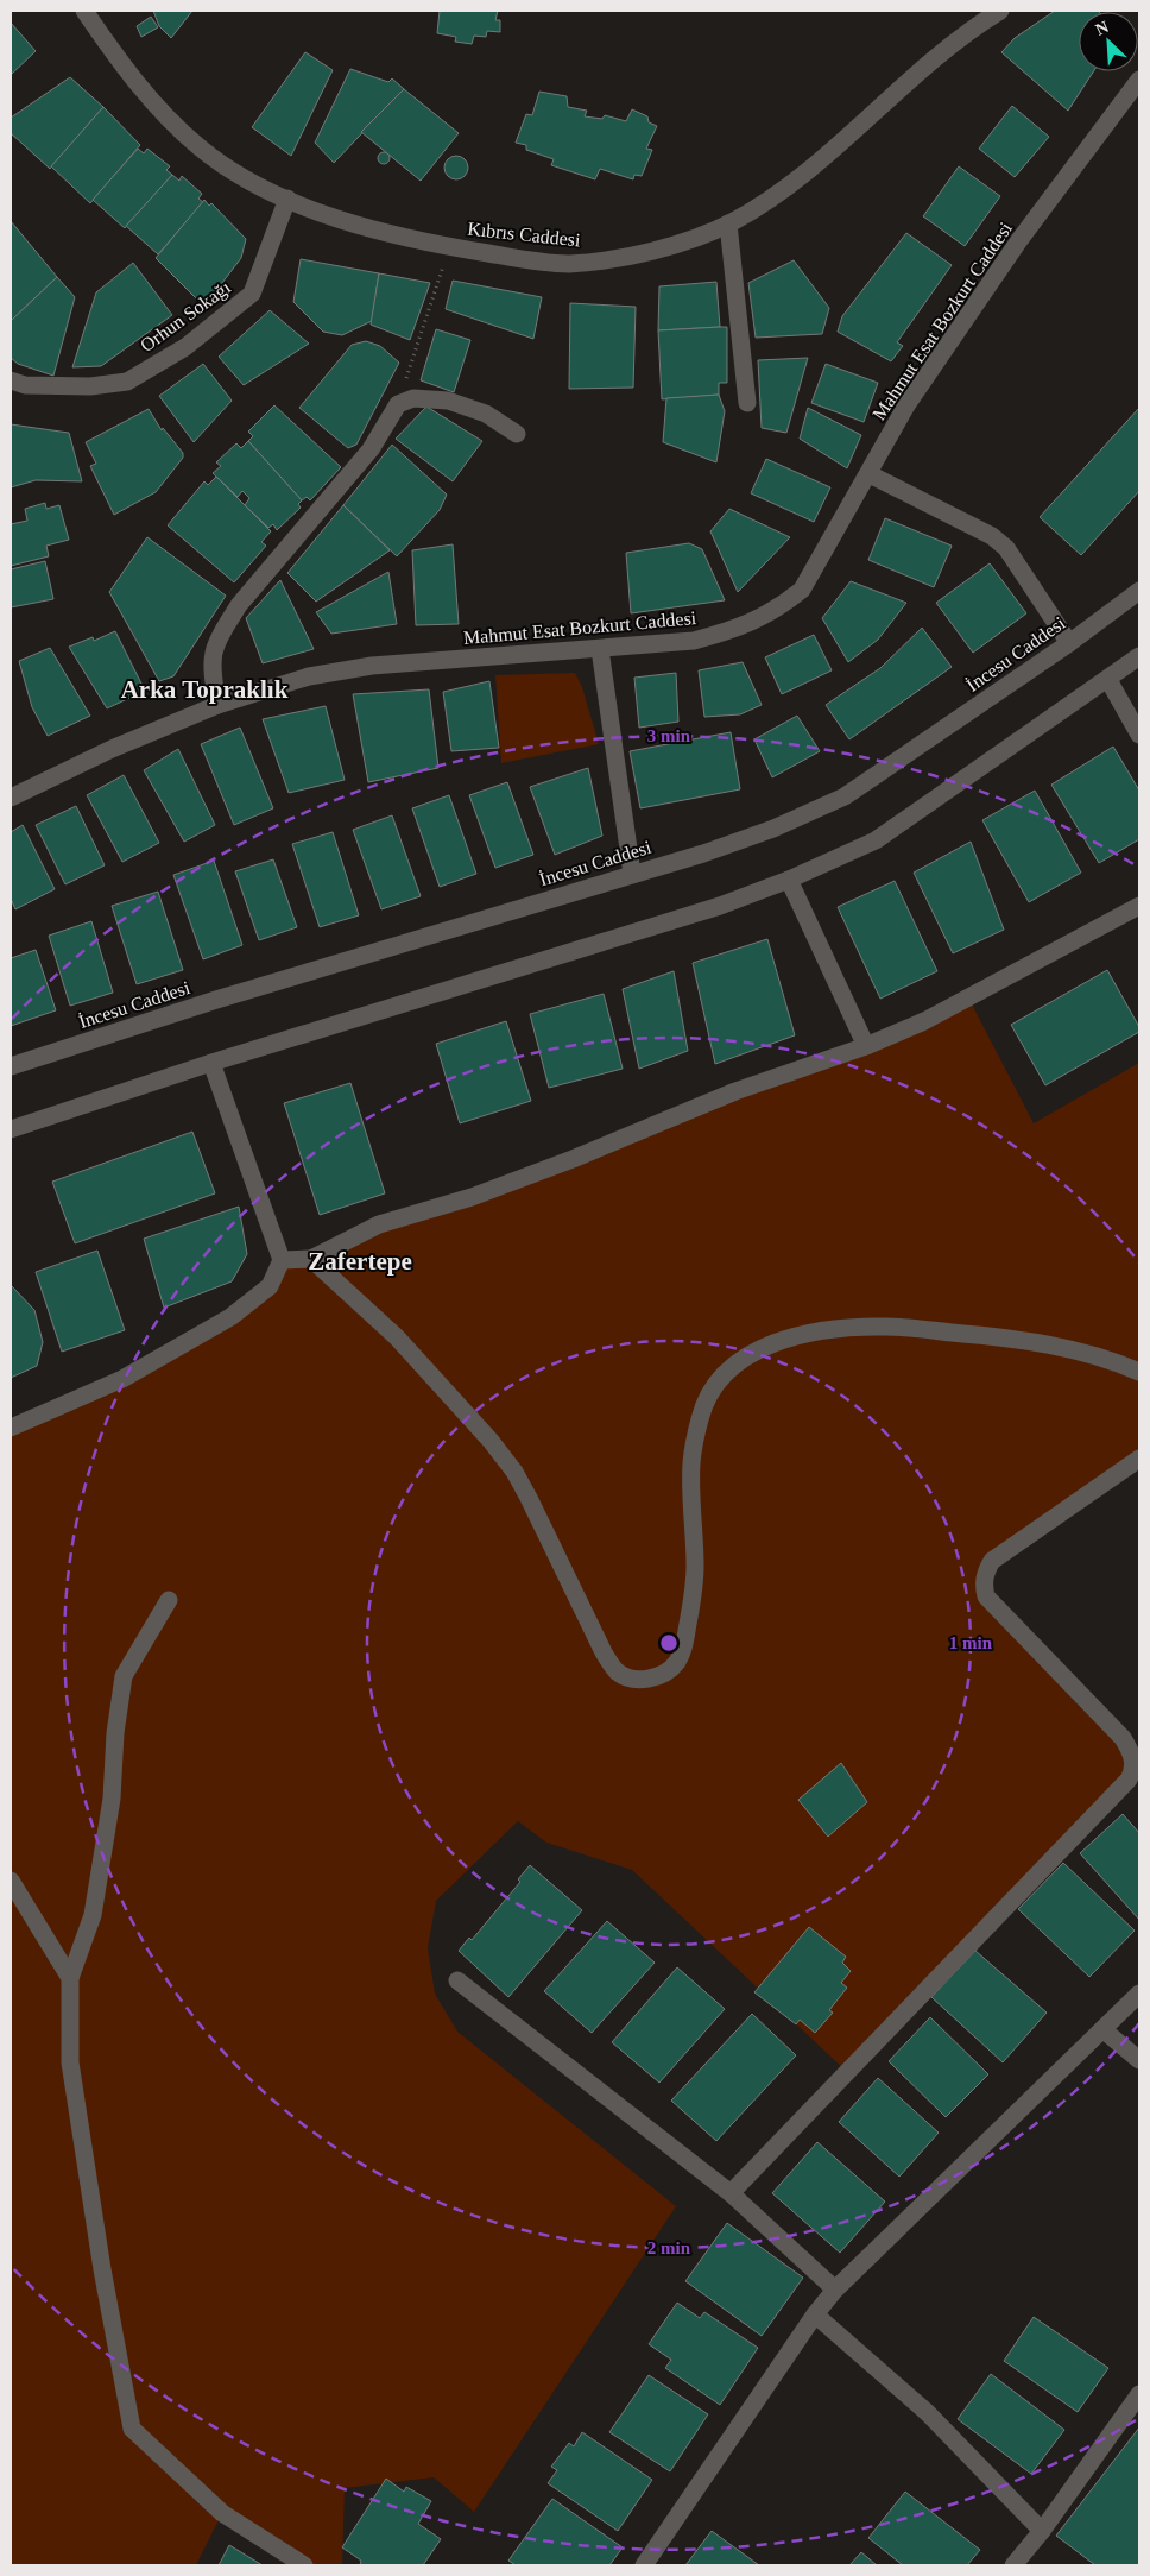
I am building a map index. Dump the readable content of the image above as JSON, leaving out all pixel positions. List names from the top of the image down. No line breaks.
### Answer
{"streets":{"street":["Kıbrıs Caddesi","Orhun Sokağı","Mahmut Esat Bozkurt Caddesi","İncesu Caddesi"]},"crossings":[["Kıbrıs Caddesi","Orhun Sokağı"]],"districts":["Arka Topraklık","Zafertepe"],"north":"top left","rings":["3 min","1 min","2 min"]}
